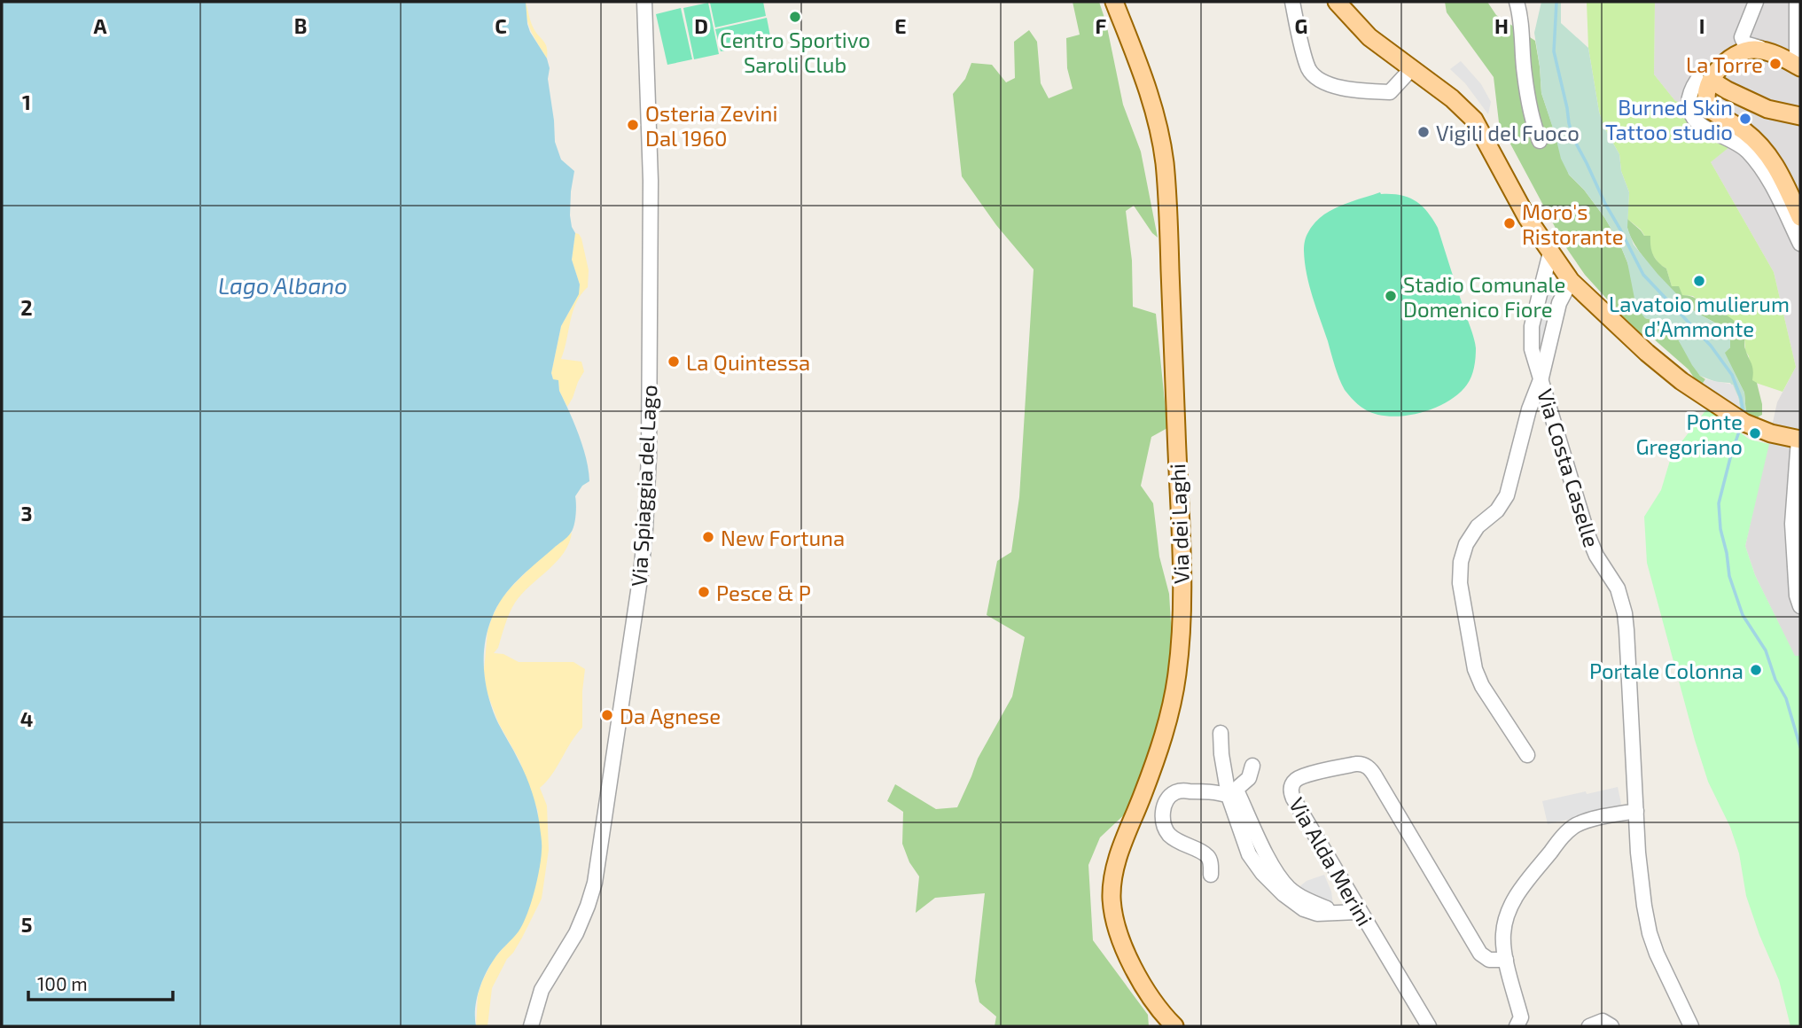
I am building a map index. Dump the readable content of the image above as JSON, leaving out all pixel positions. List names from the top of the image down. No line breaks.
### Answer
{"streets":{"main road":["Via dei Laghi"],"street":["Via Costa Caselle","Via Spiaggia del Lago","Via Alda Merini"]},"water":["Lago Albano"],"places":["Centro Sportivo Saroli Club","La Torre","Burned Skin Tattoo studio","Osteria Zevini Dal 1960","Vigili del Fuoco","Moro's Ristorante","Lavatoio mulierum d’Ammonte","Stadio Comunale Domenico Fiore","La Quintessa","Ponte Gregoriano","New Fortuna","Pesce & P","Portale Colonna","Da Agnese"],"scale_bar":"100 m","grid":{"columns":["A","B","C","D","E","F","G","H","I"],"rows":["1","2","3","4","5"]}}
